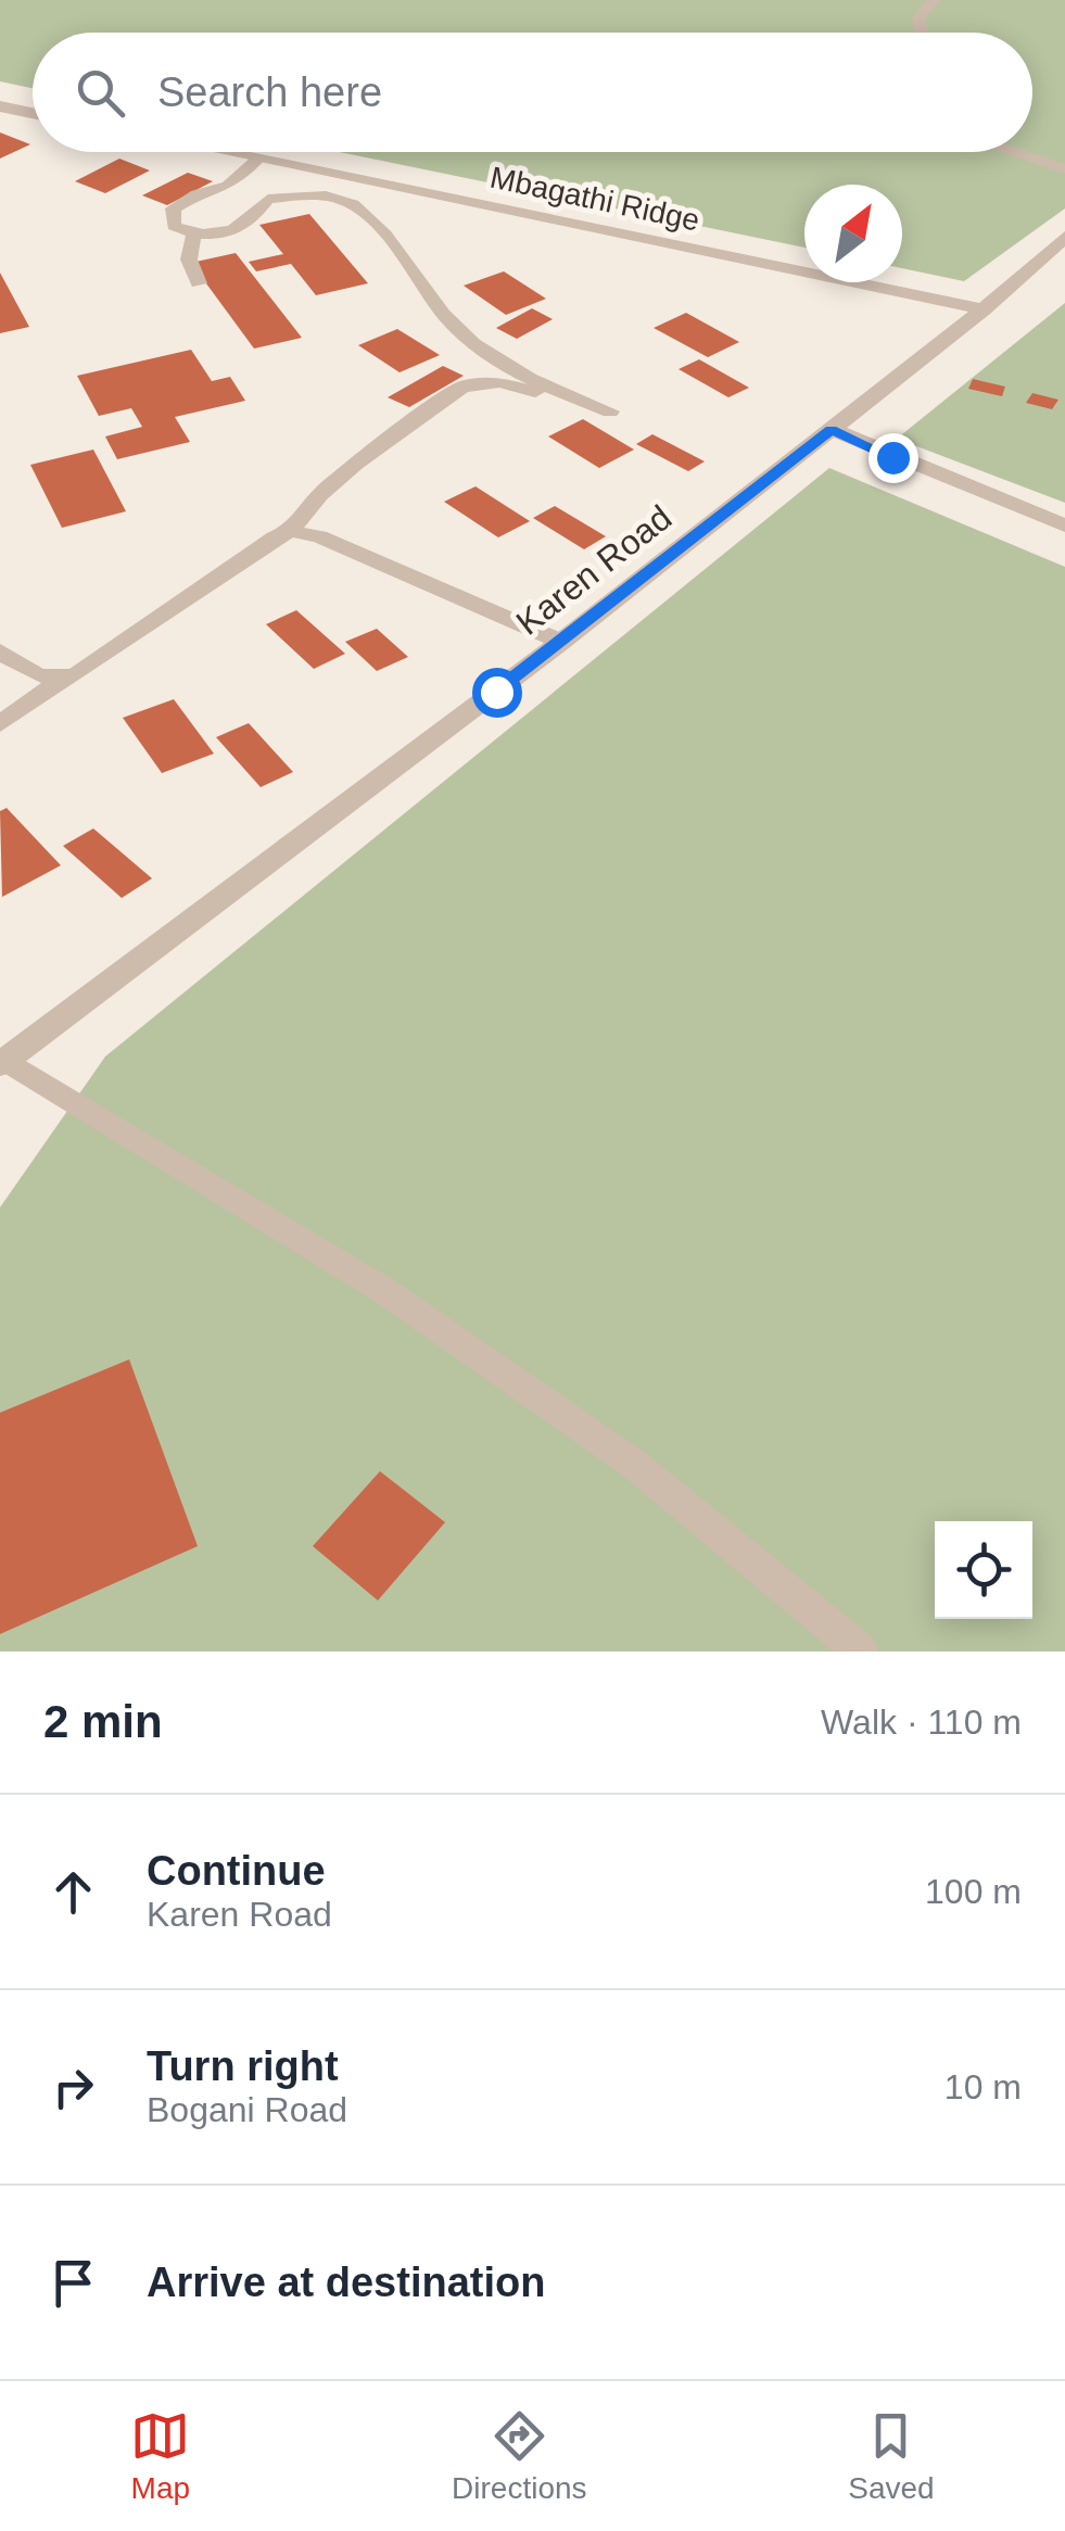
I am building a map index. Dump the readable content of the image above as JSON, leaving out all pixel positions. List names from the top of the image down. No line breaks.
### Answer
{"streets":{"street":["Mbagathi Ridge","Karen Road"]},"crossings":[["Mbagathi Ridge","Karen Road"]],"north":"top right","page":{"search":"Search here","heading":["2 min","Walk · 110 m"],"list":[["Continue","Karen Road","100 m"],["Turn right","Bogani Road","10 m"],"Arrive at destination"],"nav":["Map","Directions","Saved"]}}
